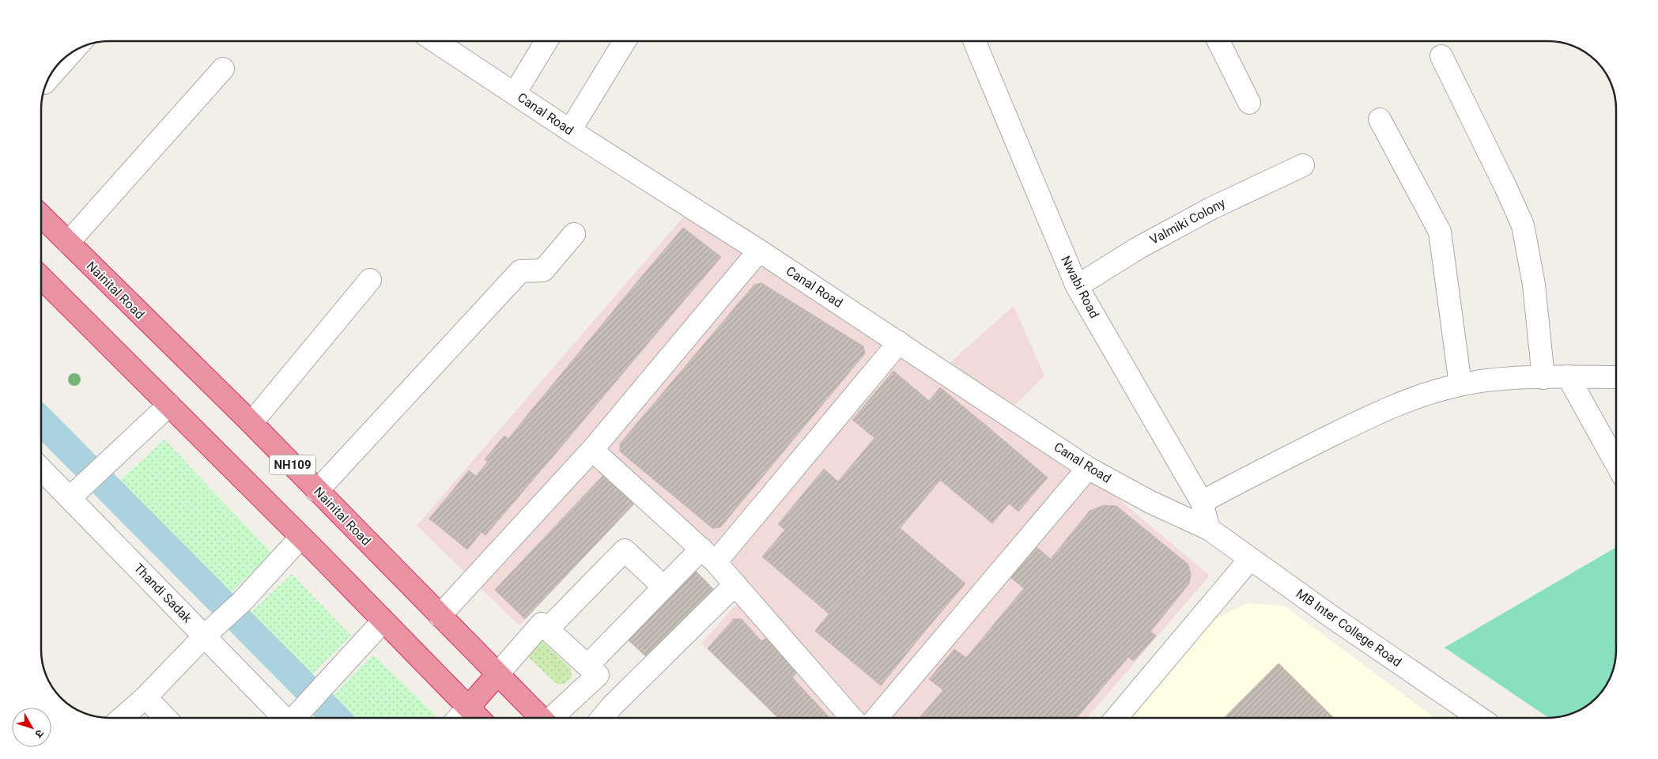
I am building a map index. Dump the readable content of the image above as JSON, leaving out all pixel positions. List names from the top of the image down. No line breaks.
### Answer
{"streets":{"highway":["Nainital Road","NH109"],"street":["Canal Road","Valmiki Colony","Nwabi Road","Thandi Sadak","MB Inter College Road"]},"crossings":[["Canal Road","Nwabi Road"],["Canal Road","MB Inter College Road"],["Valmiki Colony","Nwabi Road"],["Nwabi Road","MB Inter College Road"]],"north":"bottom right"}
